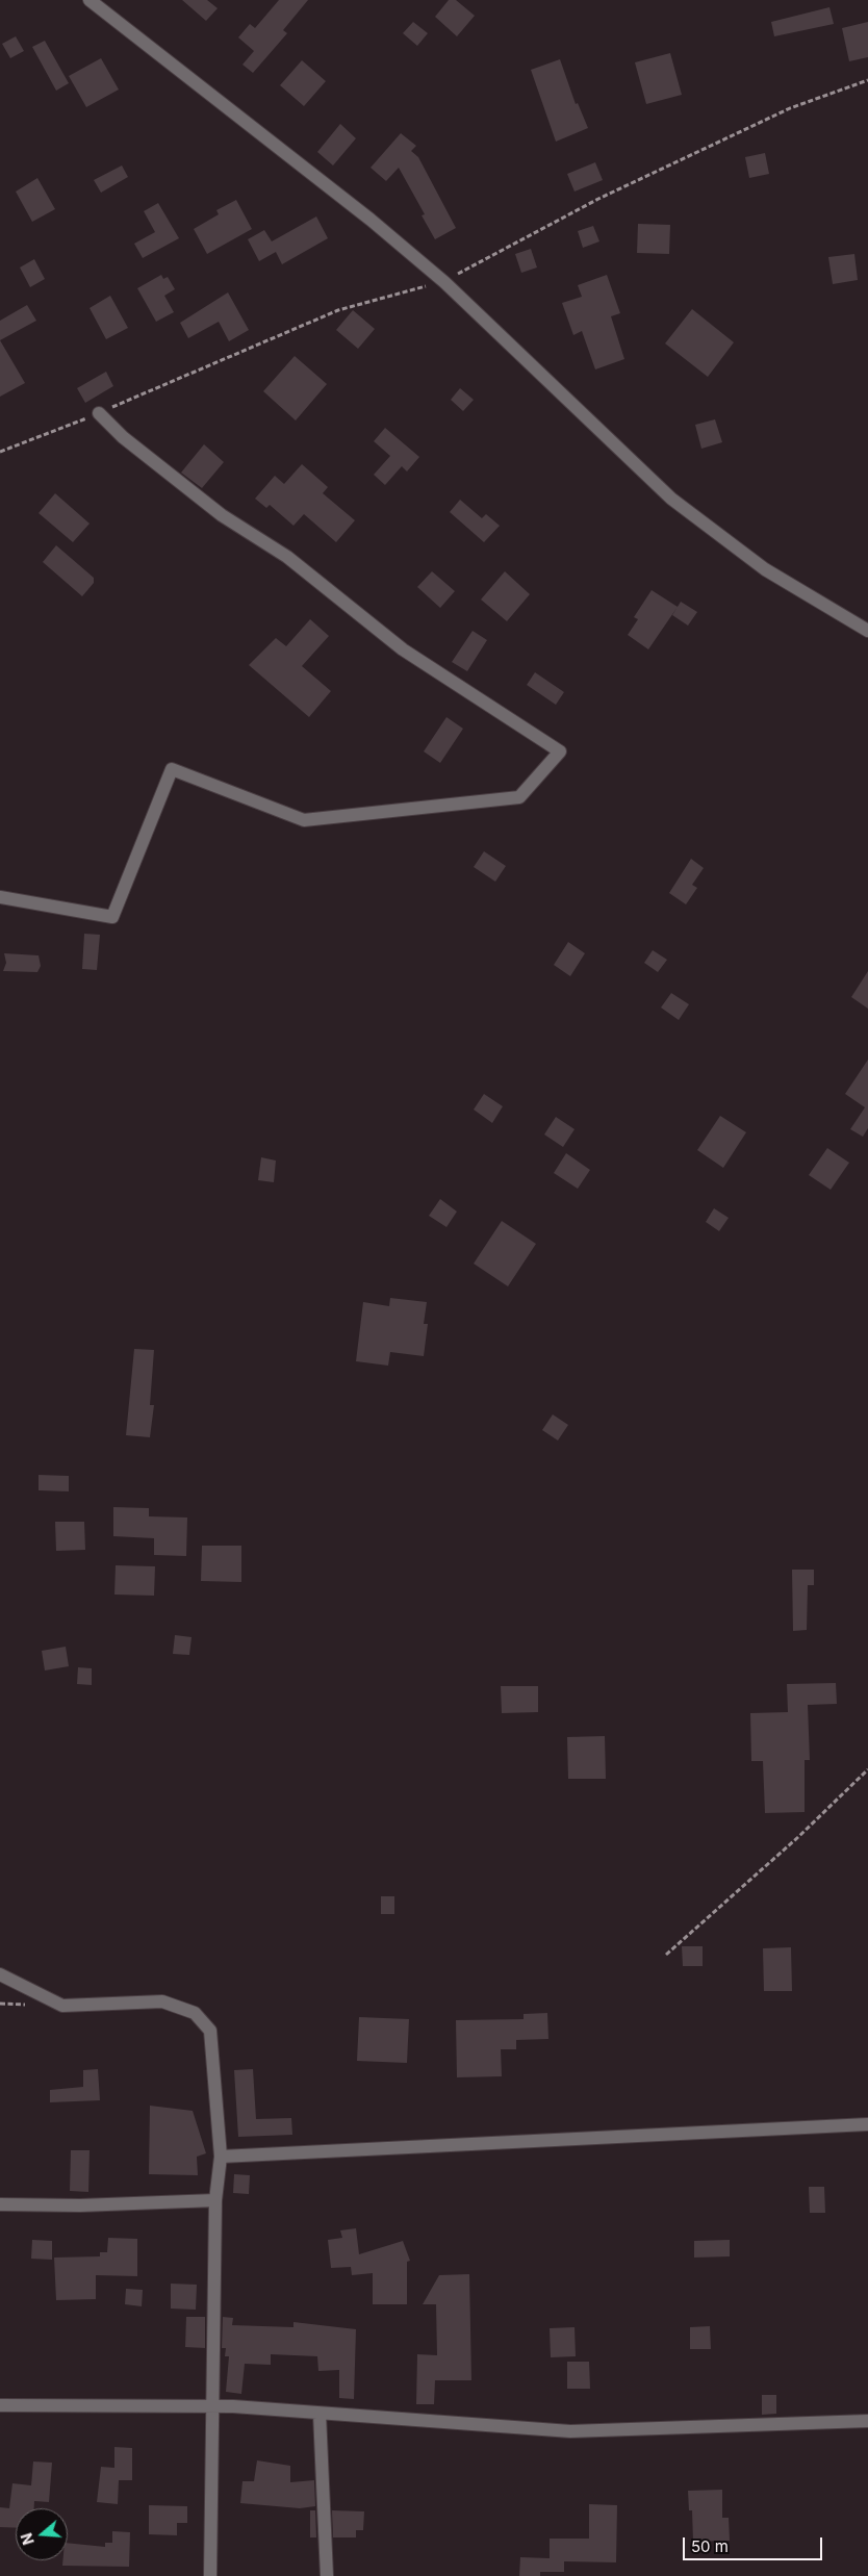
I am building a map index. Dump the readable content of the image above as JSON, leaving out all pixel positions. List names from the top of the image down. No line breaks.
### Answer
{"scale_bar":"50 m","north":"left"}
